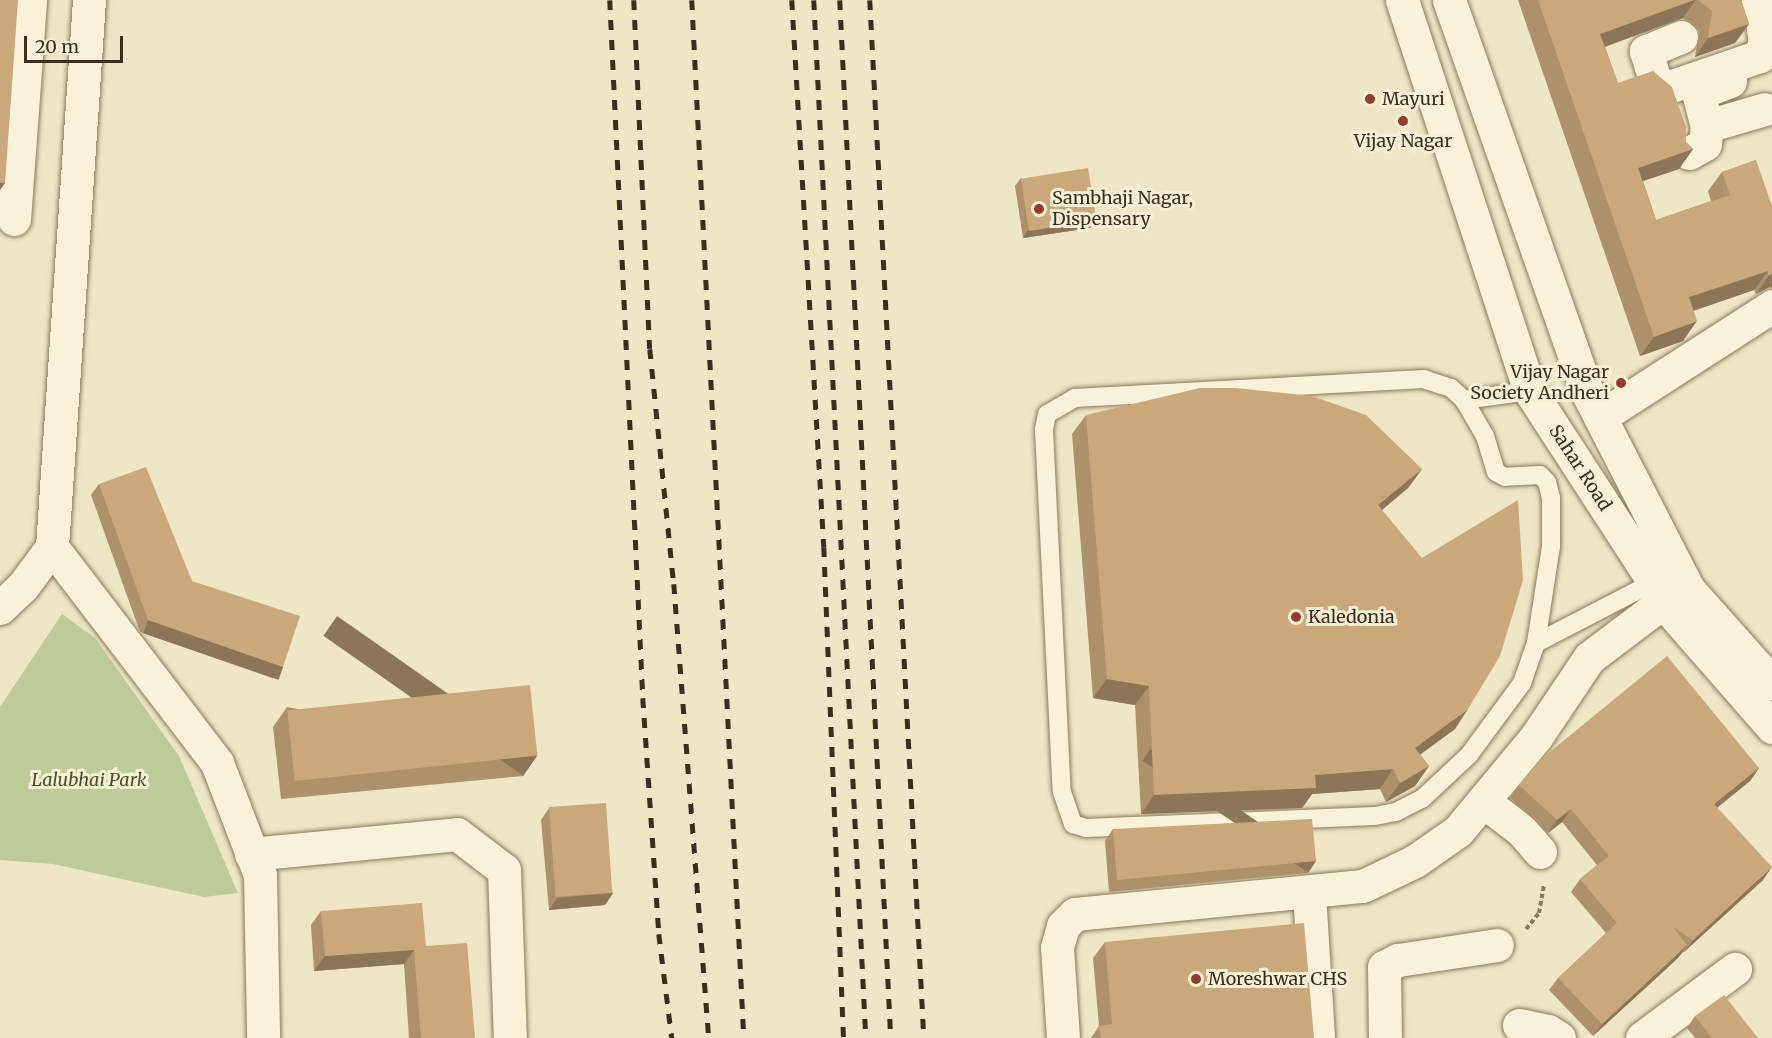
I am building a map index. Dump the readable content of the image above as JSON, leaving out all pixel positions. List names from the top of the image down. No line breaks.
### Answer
{"streets":{"street":["Sahar Road"]},"parks":["Lalubhai Park"],"places":["Mayuri","Vijay Nagar","Sambhaji Nagar, Dispensary","Vijay Nagar Society Andheri","Kaledonia","Moreshwar CHS"],"scale_bar":"20 m"}
